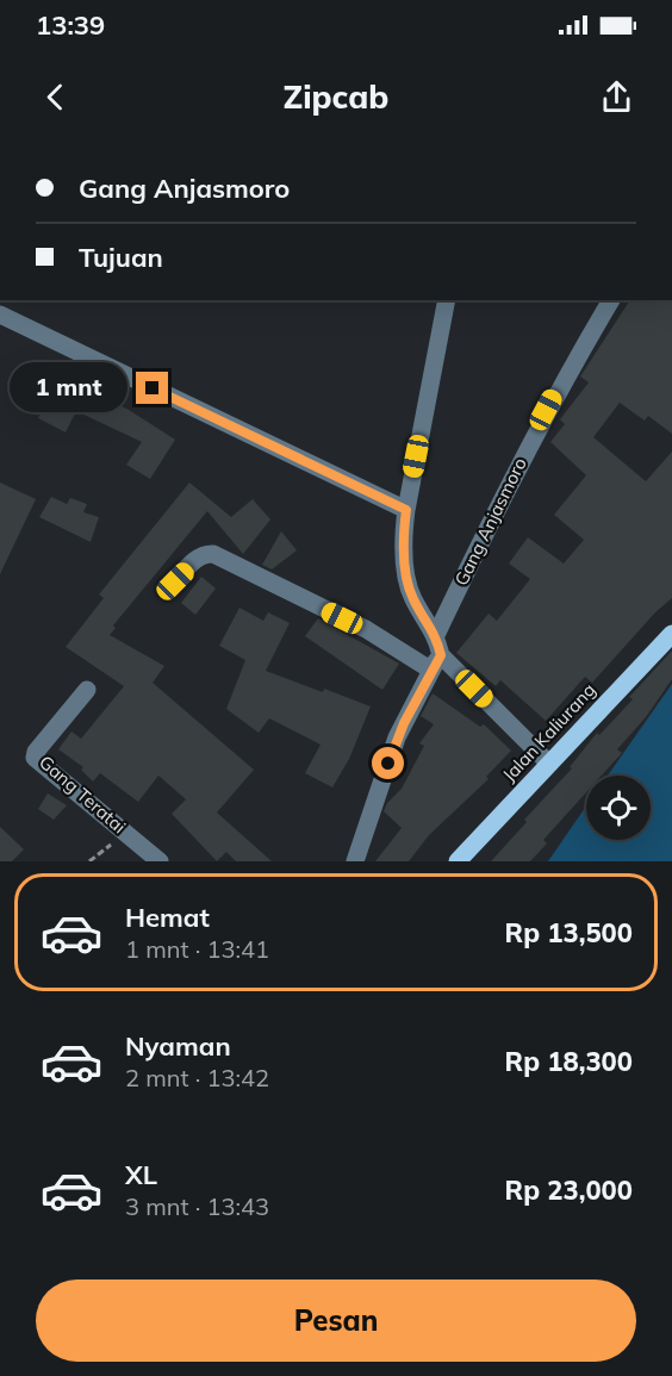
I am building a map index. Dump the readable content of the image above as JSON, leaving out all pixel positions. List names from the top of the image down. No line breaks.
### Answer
{"streets":{"main road":["Jalan Kaliurang"],"street":["Gang Anjasmoro","Gang Teratai"]},"page":{"status":"13:39","header":"Zipcab","banner":["Gang Anjasmoro","Tujuan"],"bubble":"1 mnt","list":[{"name":"Hemat","note":"1 mnt · 13:41","value":"Rp 13,500"},{"name":"Nyaman","note":"2 mnt · 13:42","value":"Rp 18,300"},{"name":"XL","note":"3 mnt · 13:43","value":"Rp 23,000"}],"buttons":"Pesan"}}
